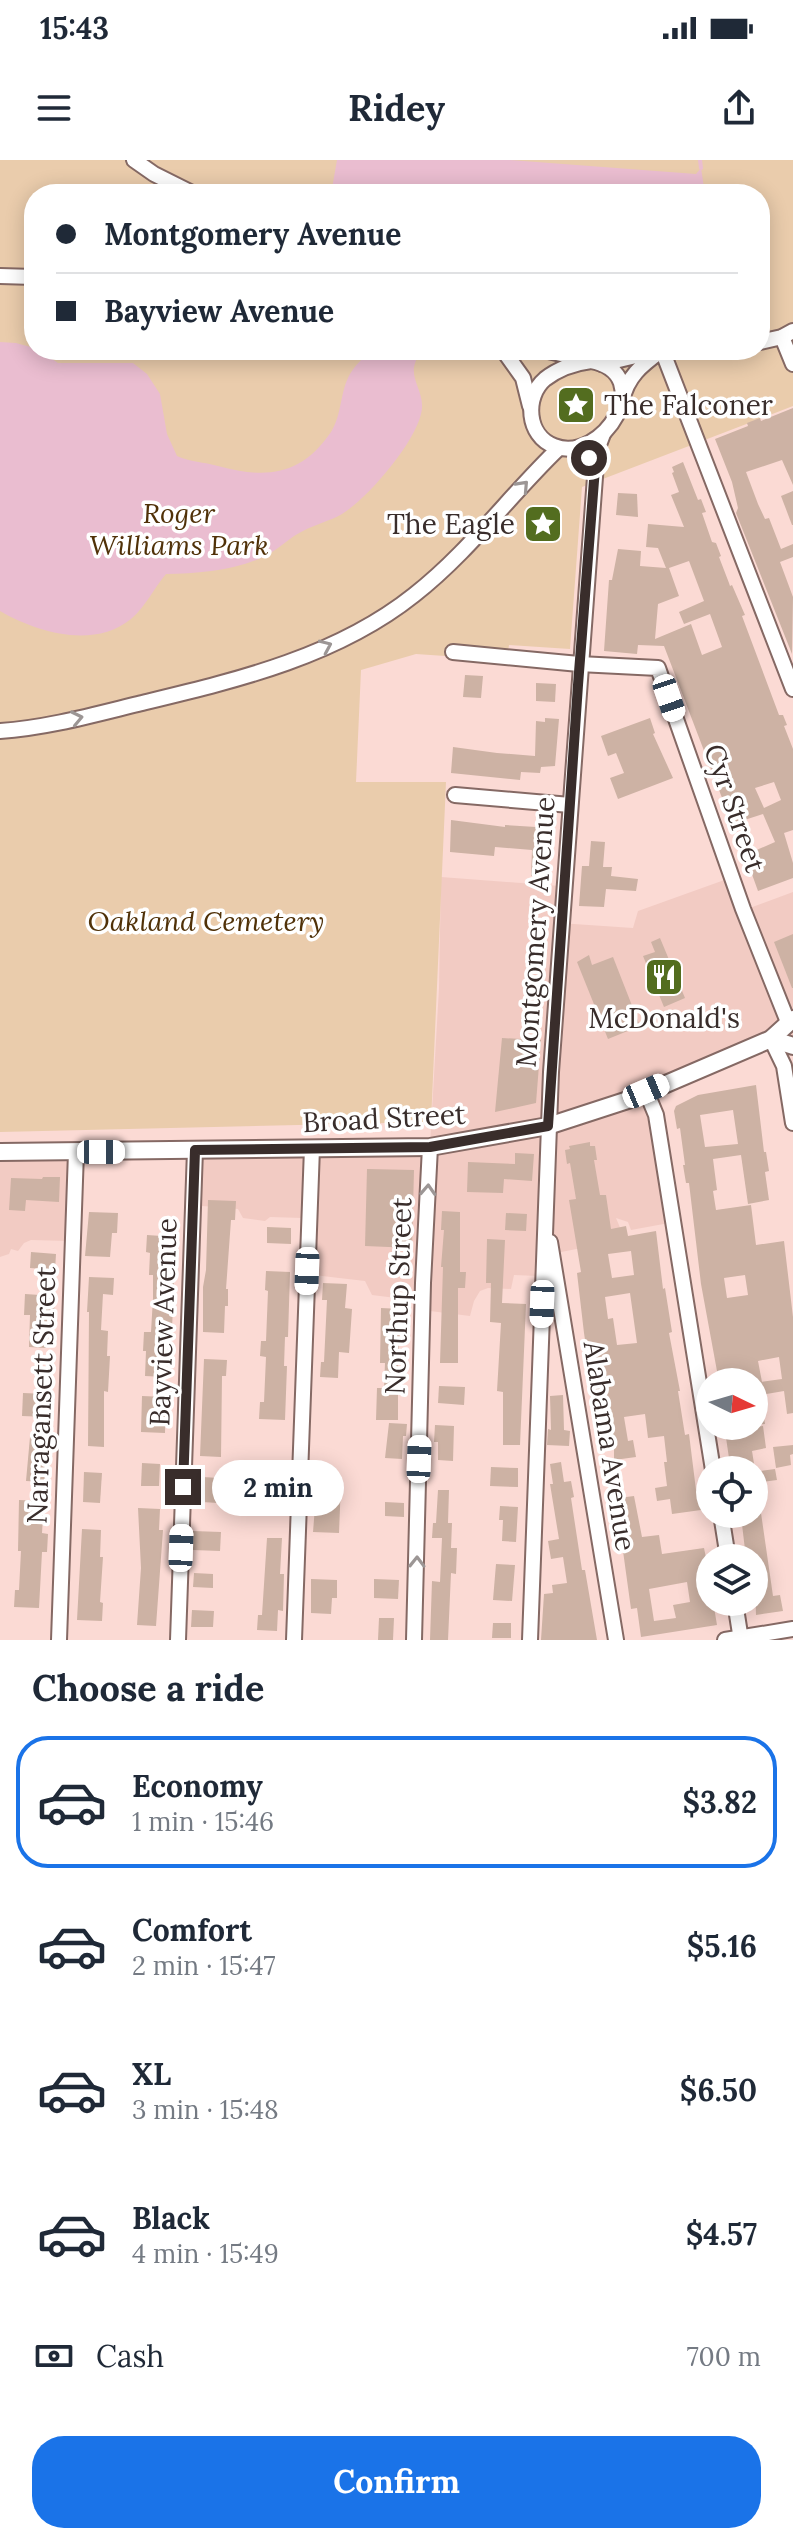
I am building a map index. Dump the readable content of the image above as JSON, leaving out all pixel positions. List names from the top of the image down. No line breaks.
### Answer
{"streets":{"main road":["Broad Street"],"street":["Cyr Street","Montgomery Avenue","Northup Street","Bayview Avenue","Narragansett Street","Alabama Avenue"]},"crossings":[["Cyr Street","Montgomery Avenue"],["Cyr Street","Broad Street"],["Montgomery Avenue","Broad Street"],["Montgomery Avenue","Alabama Avenue"],["Broad Street","Northup Street"],["Broad Street","Bayview Avenue"],["Broad Street","Narragansett Street"]],"parks":["Roger Williams Park","Oakland Cemetery"],"places":{"place":["The Falconer","The Eagle"],"restaurant":["McDonald's"]},"north":"right","page":{"status":"15:43","header":"Ridey","banner":["Montgomery Avenue","Bayview Avenue"],"bubble":"2 min","heading":"Choose a ride","list":[{"name":"Economy","note":"1 min · 15:46","value":"$3.82"},{"name":"Comfort","note":"2 min · 15:47","value":"$5.16"},{"name":"XL","note":"3 min · 15:48","value":"$6.50"},{"name":"Black","note":"4 min · 15:49","value":"$4.57"}],"pay":["Cash","700 m"],"buttons":"Confirm"}}
